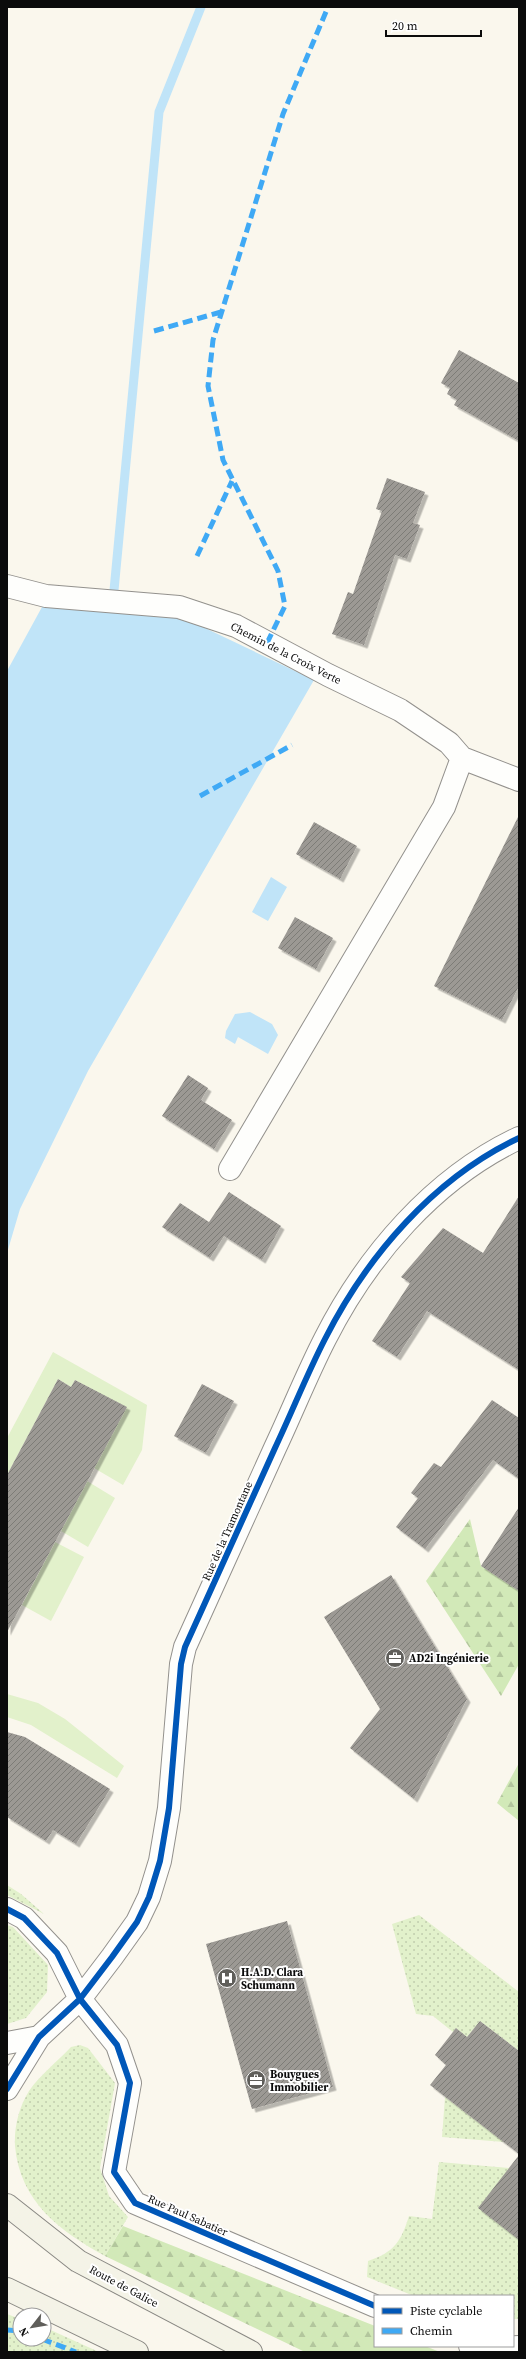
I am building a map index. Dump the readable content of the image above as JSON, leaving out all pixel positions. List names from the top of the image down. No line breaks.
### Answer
{"streets":{"main road":["Route de Galice"],"street":["Chemin de la Croix Verte","Rue de la Tramontane","Rue Paul Sabatier"]},"crossings":[["Rue de la Tramontane","Rue Paul Sabatier"]],"places":{"office":["AD2i Ingénierie","Bouygues Immobilier"],"hospital":["H.A.D. Clara Schumann"]},"legend":["Piste cyclable","Chemin"],"scale_bar":"20 m","north":"bottom left"}
